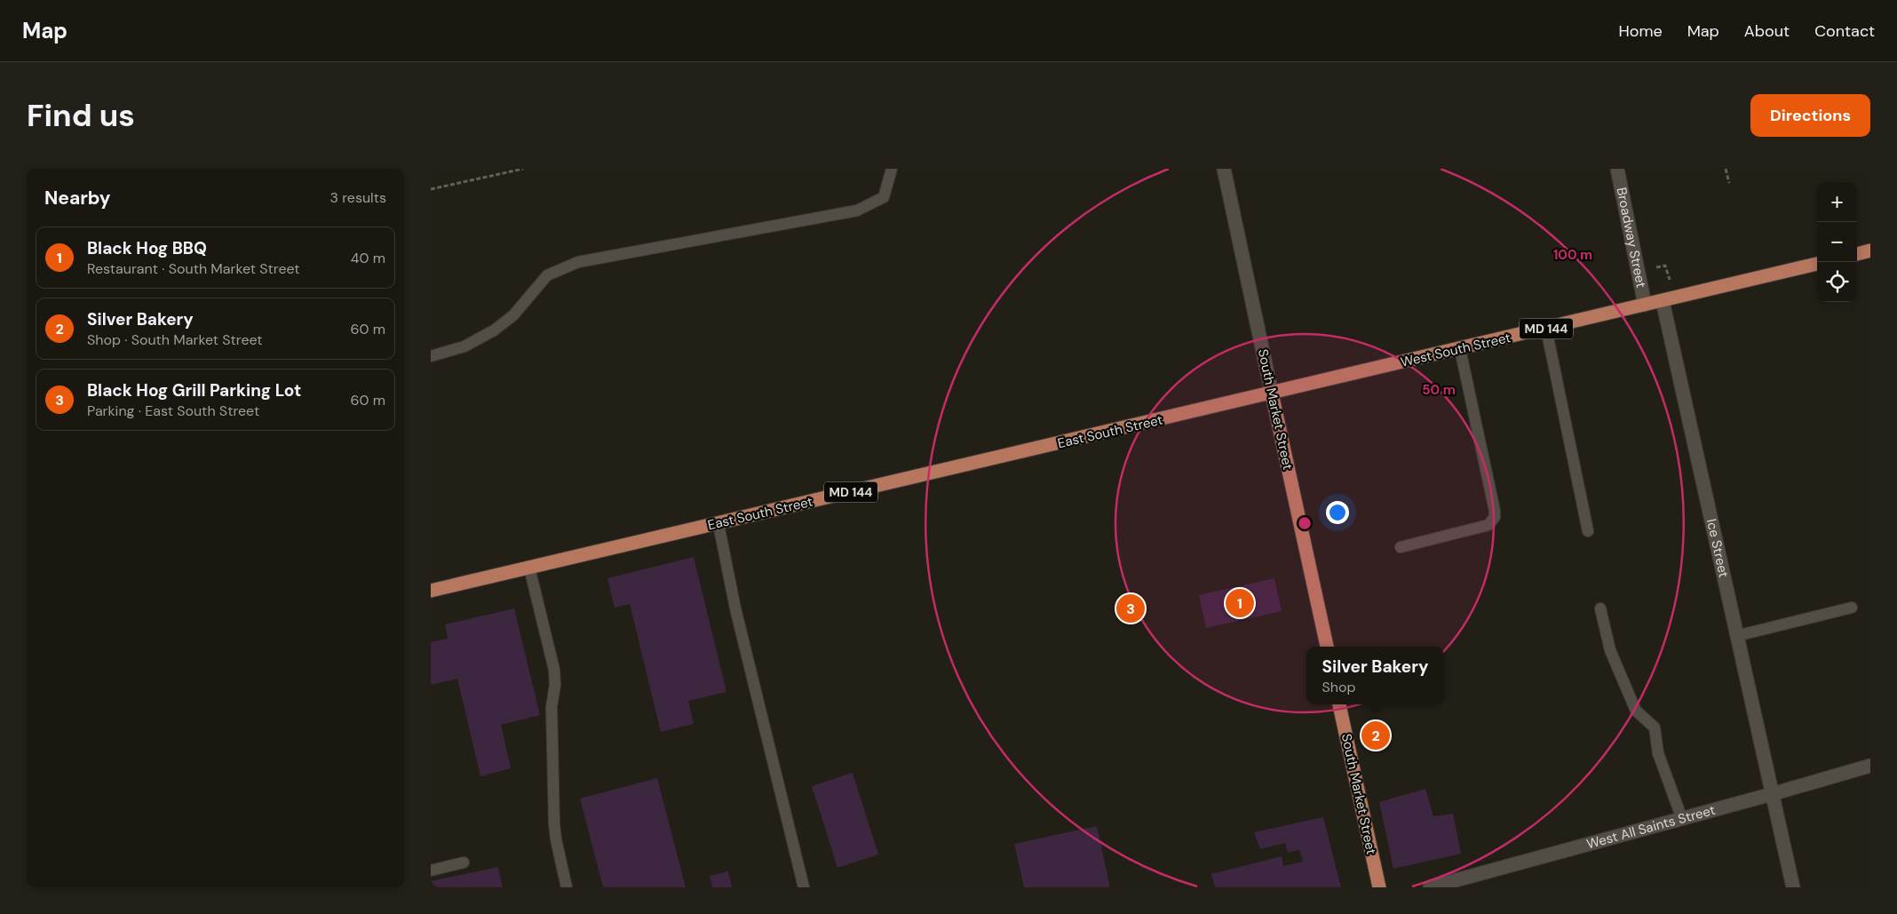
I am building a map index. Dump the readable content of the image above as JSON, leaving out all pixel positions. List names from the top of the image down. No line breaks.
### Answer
{"streets":{"main road":["MD 144","West South Street","South Market Street","East South Street"],"street":["Broadway Street","Ice Street","West All Saints Street"]},"crossings":[["Broadway Street","West South Street"],["West South Street","South Market Street"],["West South Street","East South Street"],["West South Street","Ice Street"],["South Market Street","East South Street"],["Ice Street","West All Saints Street"]],"page":{"header":"Map","nav":["Home","Map","About","Contact"],"buttons":"Directions","title":"Find us","heading":["Nearby","3 results"],"map_buttons":["+","−"],"list":[{"mark":"1","name":"Black Hog BBQ","note":"Restaurant · South Market Street","value":"40 m"},{"mark":"2","name":"Silver Bakery","note":"Shop · South Market Street","value":"60 m"},{"mark":"3","name":"Black Hog Grill Parking Lot","note":"Parking · East South Street","value":"60 m"}],"pins":["1","3","2"],"popup":["Silver Bakery","Shop"]},"rings":["100 m","50 m"]}
